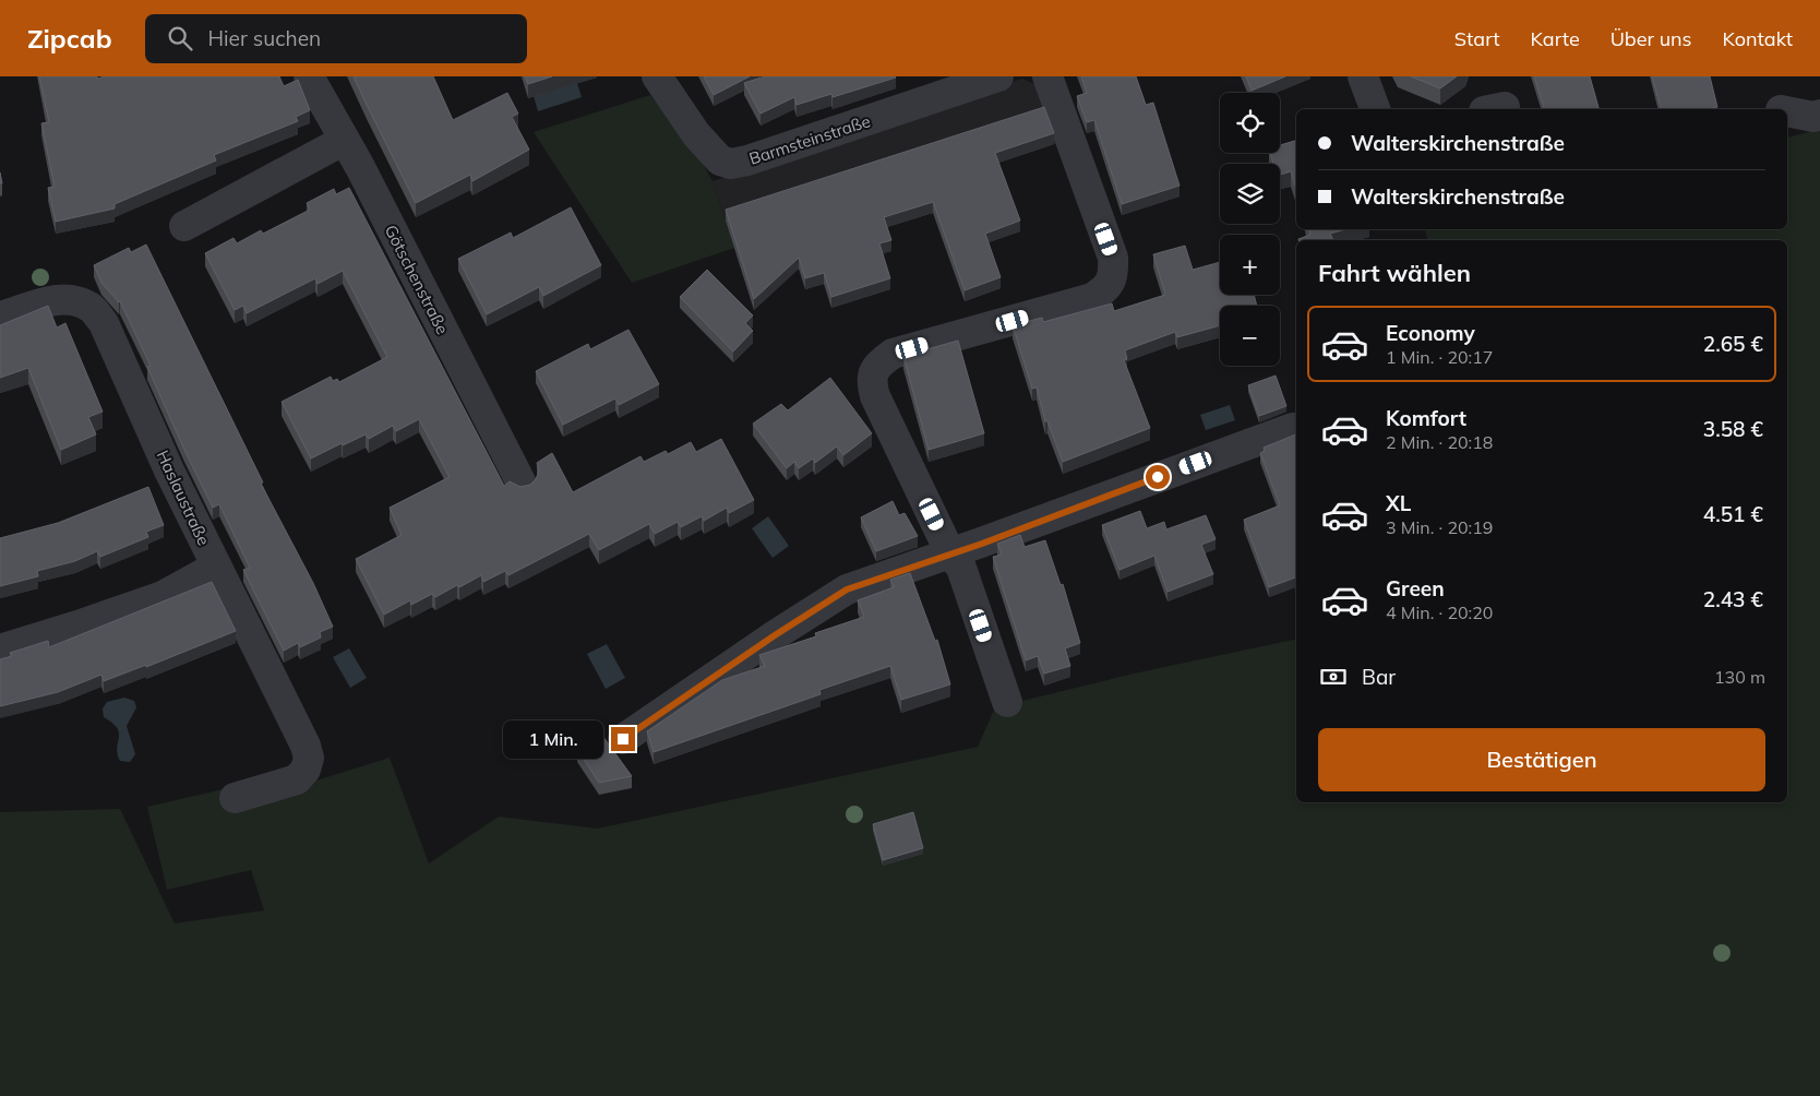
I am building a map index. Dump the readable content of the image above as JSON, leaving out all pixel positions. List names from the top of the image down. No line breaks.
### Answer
{"streets":{"street":["Barmsteinstraße","Götschenstraße","Haslaustraße"]},"page":{"header":"Zipcab","search":"Hier suchen","nav":["Start","Karte","Über uns","Kontakt"],"map_buttons":["+","−"],"banner":["Walterskirchenstraße","Walterskirchenstraße"],"heading":"Fahrt wählen","list":[{"name":"Economy","note":"1 Min. · 20:17","value":"2.65 €"},{"name":"Komfort","note":"2 Min. · 20:18","value":"3.58 €"},{"name":"XL","note":"3 Min. · 20:19","value":"4.51 €"},{"name":"Green","note":"4 Min. · 20:20","value":"2.43 €"}],"pay":["Bar","130 m"],"buttons":"Bestätigen","bubble":"1 Min."}}
